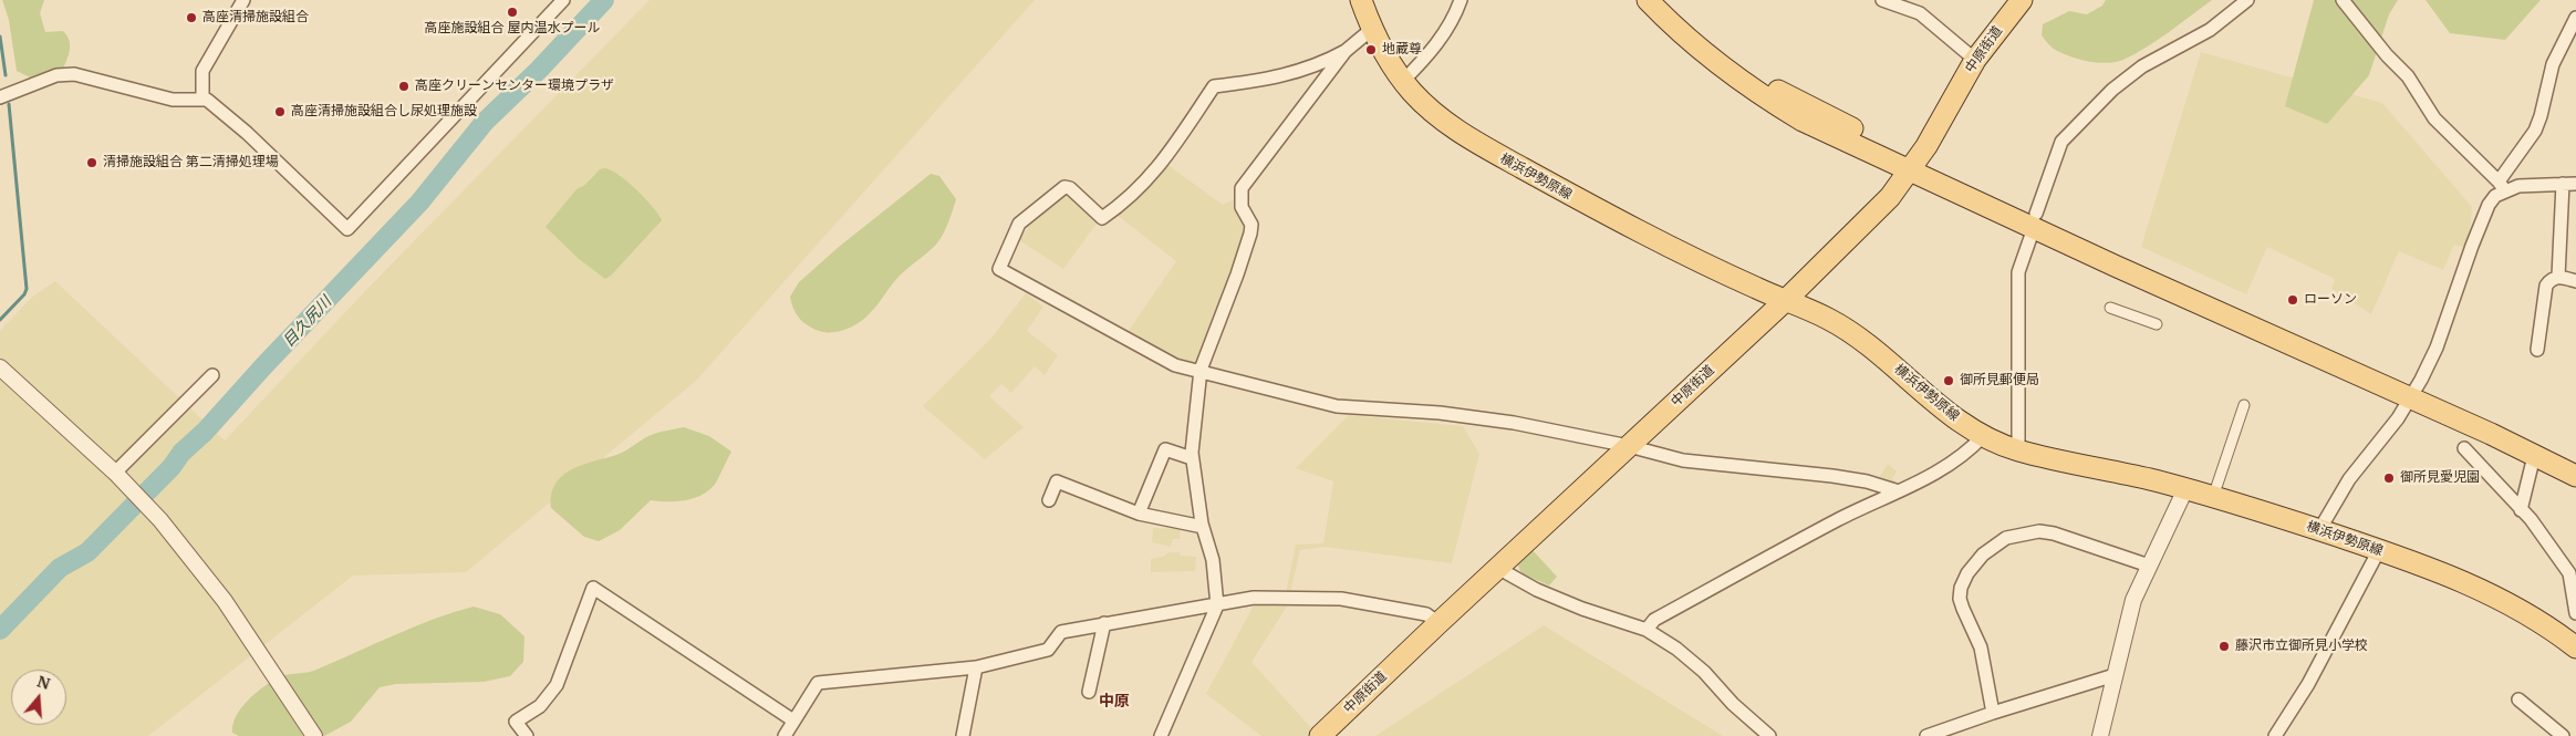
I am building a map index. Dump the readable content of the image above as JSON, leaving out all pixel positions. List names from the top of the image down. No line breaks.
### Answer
{"streets":{"main road":["中原街道","横浜伊勢原線"]},"crossings":[["中原街道","横浜伊勢原線"]],"districts":["中原"],"water":["目久尻川"],"places":["高座施設組合 屋内温水プール","高座清掃施設組合","地蔵尊","高座クリーンセンター環境プラザ","高座清掃施設組合し尿処理施設","清掃施設組合 第二清掃処理場","ローソン","御所見郵便局","御所見愛児園","藤沢市立御所見小学校"],"north":"top"}
